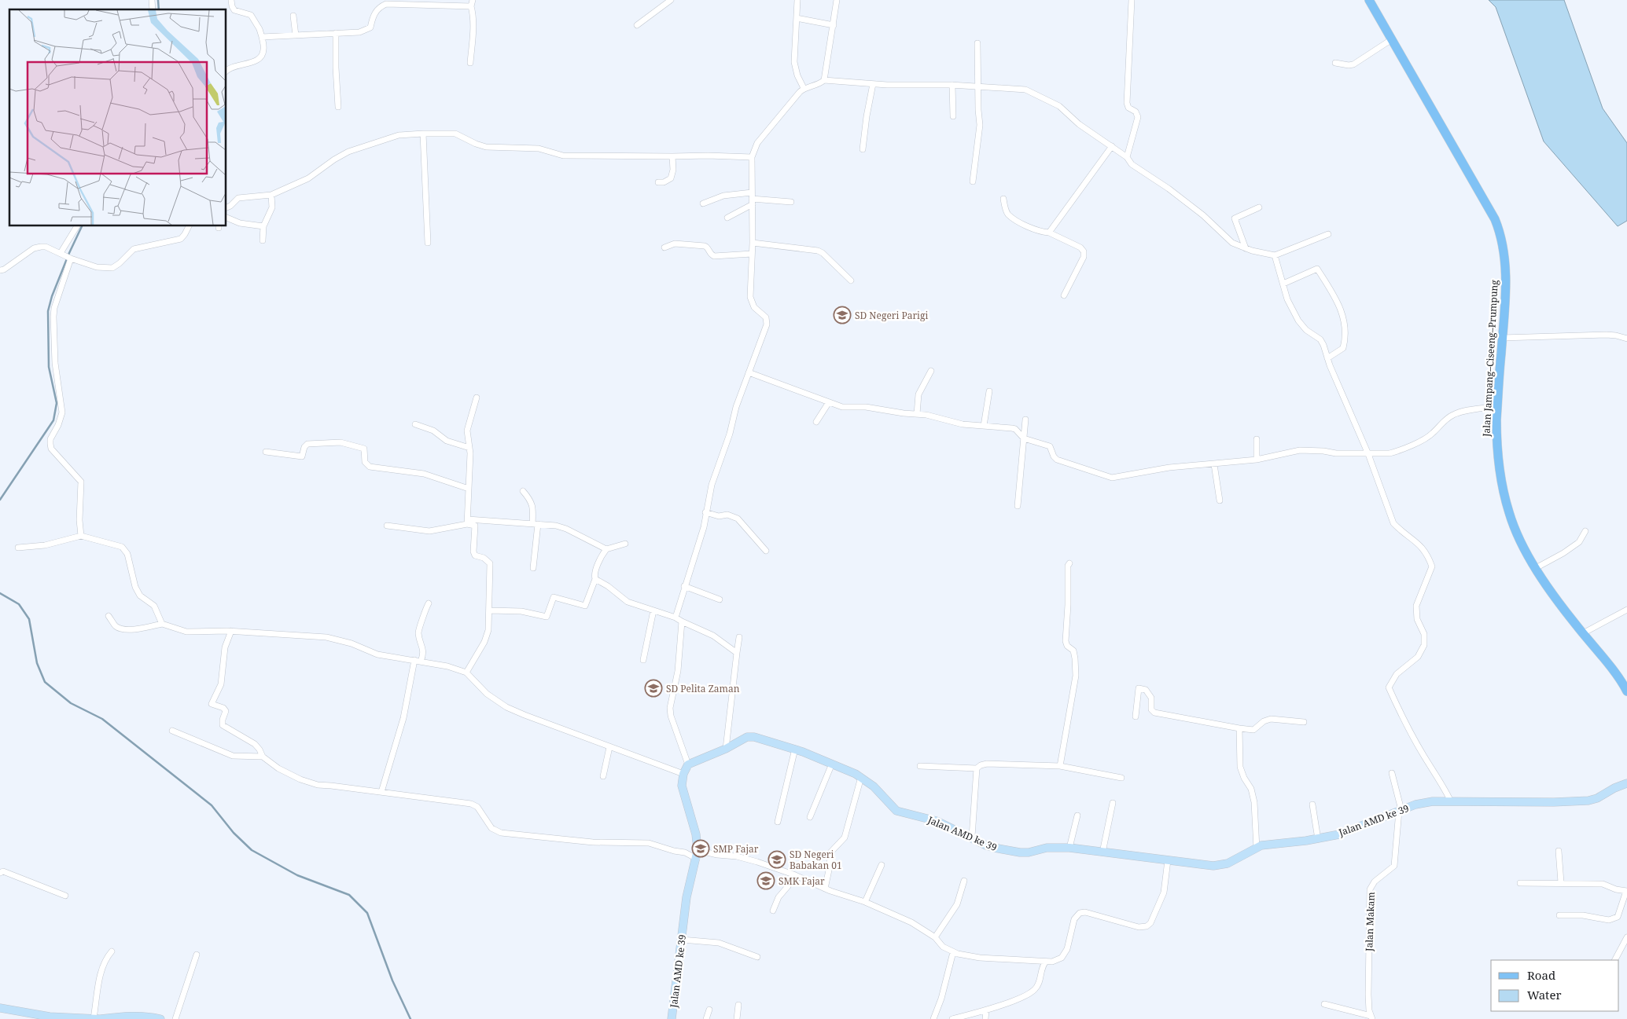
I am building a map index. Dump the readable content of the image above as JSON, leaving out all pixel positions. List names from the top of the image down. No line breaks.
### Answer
{"streets":{"main road":["Jalan Jampang–Ciseeng–Prumpung"],"street":["Jalan AMD ke 39","Jalan Makam"]},"crossings":[["Jalan AMD ke 39","Jalan Makam"]],"places":{"school or university":["SD Negeri Parigi","SD Pelita Zaman","SMP Fajar","SD Negeri Babakan 01","SMK Fajar"]},"legend":["Road","Water"]}
